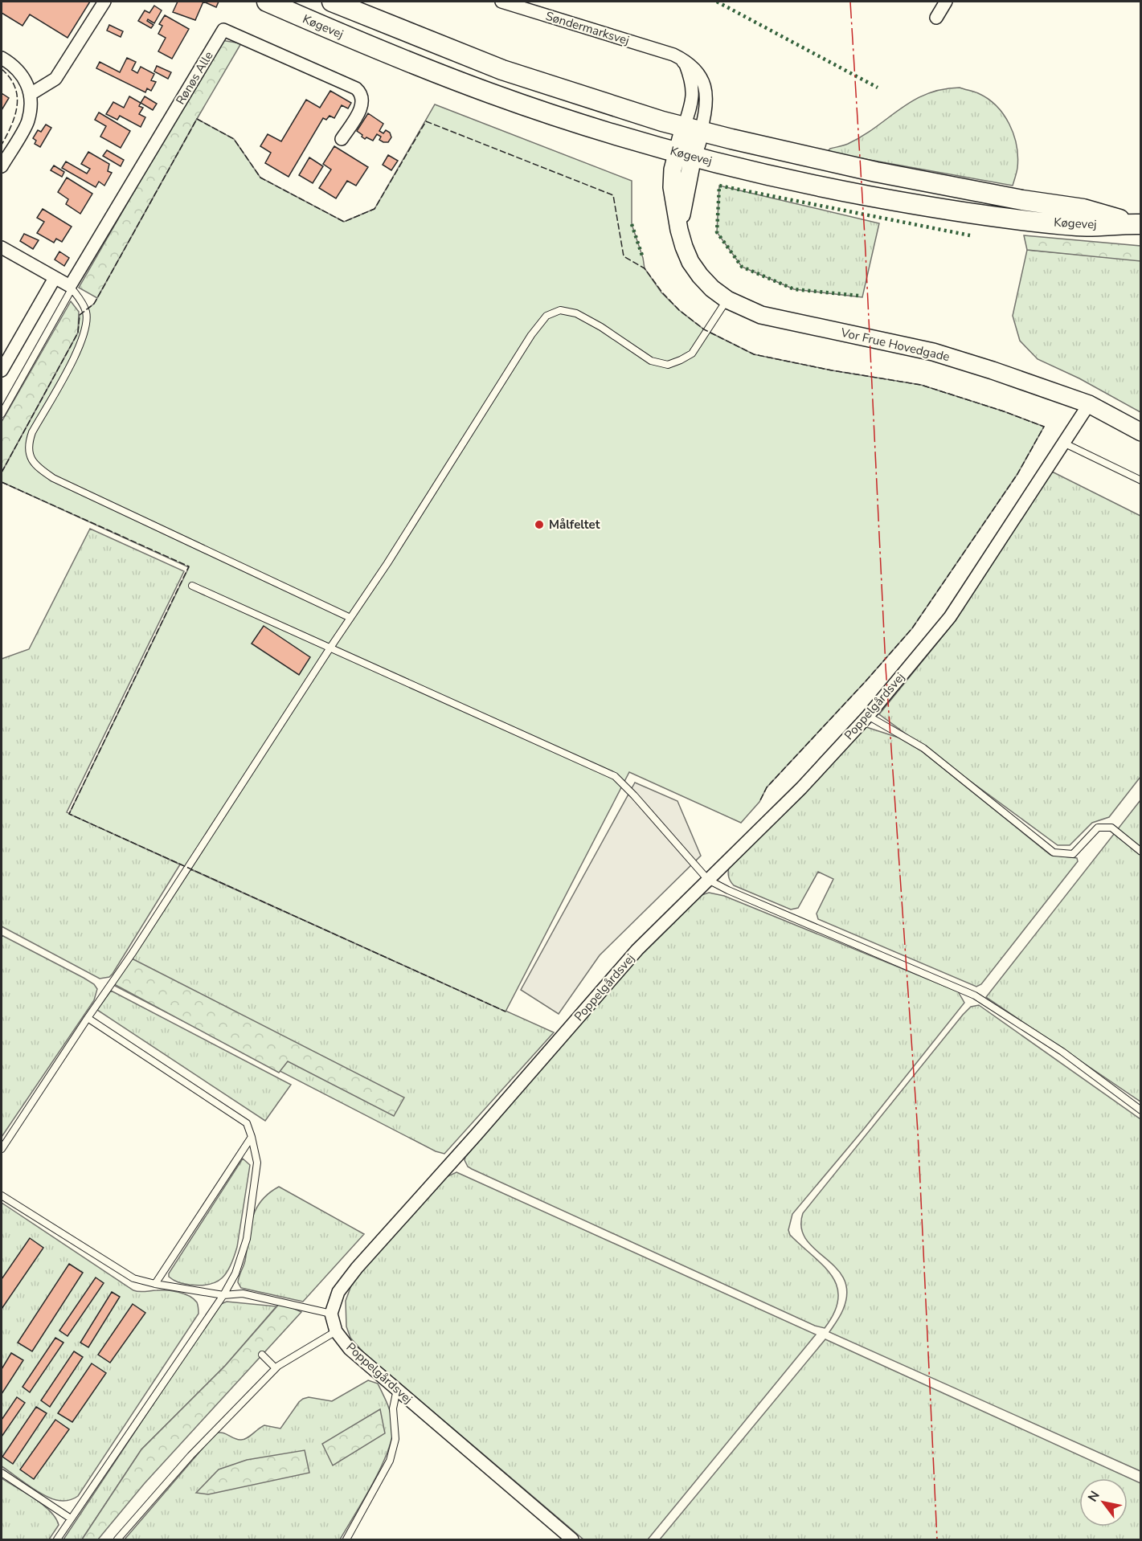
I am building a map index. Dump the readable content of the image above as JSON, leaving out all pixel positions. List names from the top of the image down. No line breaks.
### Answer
{"streets":{"main road":["Køgevej"],"street":["Søndermarksvej","Rønøs Alle","Vor Frue Hovedgade","Poppelgårdsvej"]},"crossings":[["Køgevej","Søndermarksvej"],["Køgevej","Vor Frue Hovedgade"],["Søndermarksvej","Vor Frue Hovedgade"],["Vor Frue Hovedgade","Poppelgårdsvej"]],"places":["Målfeltet"],"north":"top left"}
